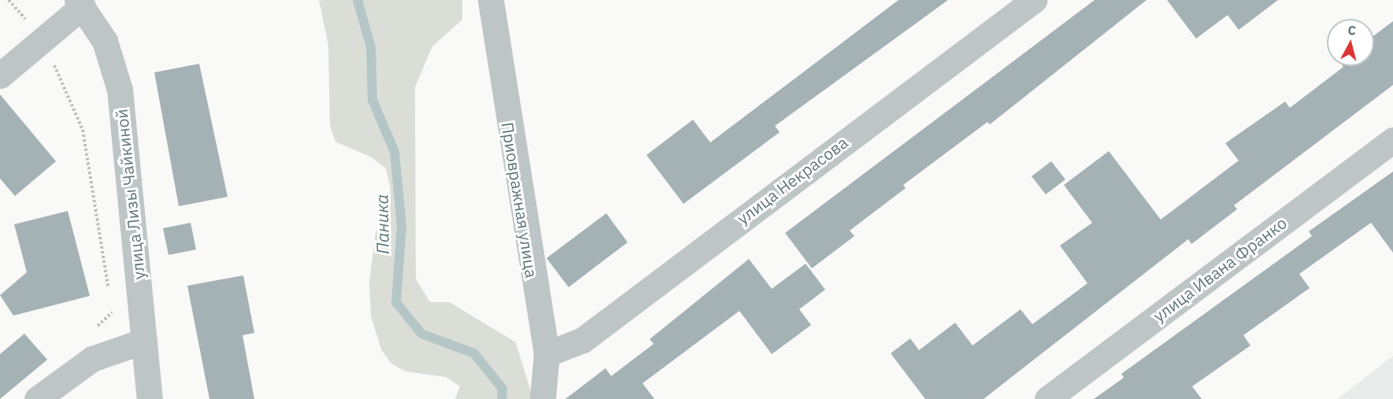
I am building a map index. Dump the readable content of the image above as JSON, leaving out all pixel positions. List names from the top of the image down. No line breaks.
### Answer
{"streets":{"street":["улица Некрасова","улица Лизы Чайкиной","Приовражная улица","улица Ивана Франко"]},"crossings":[["улица Некрасова","Приовражная улица"]],"water":["Паника"],"north":"top"}
